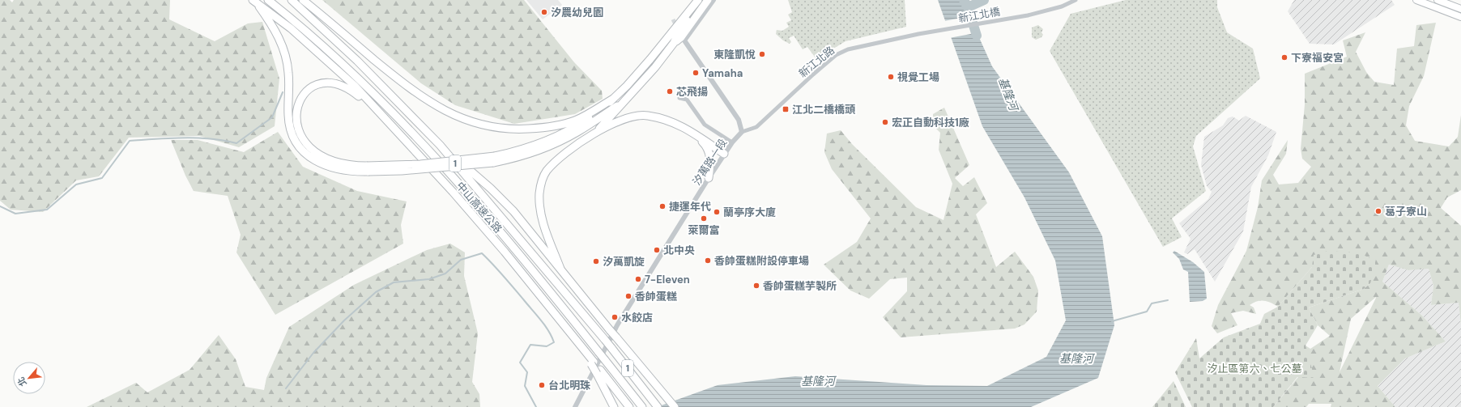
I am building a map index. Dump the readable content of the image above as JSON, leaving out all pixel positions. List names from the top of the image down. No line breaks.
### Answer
{"streets":{"highway":["1","中山高速公路"],"street":["新江北橋","新江北路","汐萬路一段"]},"crossings":[["新江北橋","新江北路"],["新江北路","汐萬路一段"]],"water":["基隆河"],"parks":["汐止區第六、七公墓"],"places":{"other":["汐農幼兒園","東隆凱悅","下寮福安宮","Yamaha","視覺工場","芯飛揚","宏正自動科技1廠","捷運年代","葛子寮山","蘭亭序大廈","萊爾富","北中央","香帥蛋糕附設停車場","汐萬凱旋","7-Eleven","香帥蛋糕芋製所","香帥蛋糕","水餃店","台北明珠"],"transit":["江北二橋橋頭"]},"north":"bottom left"}
